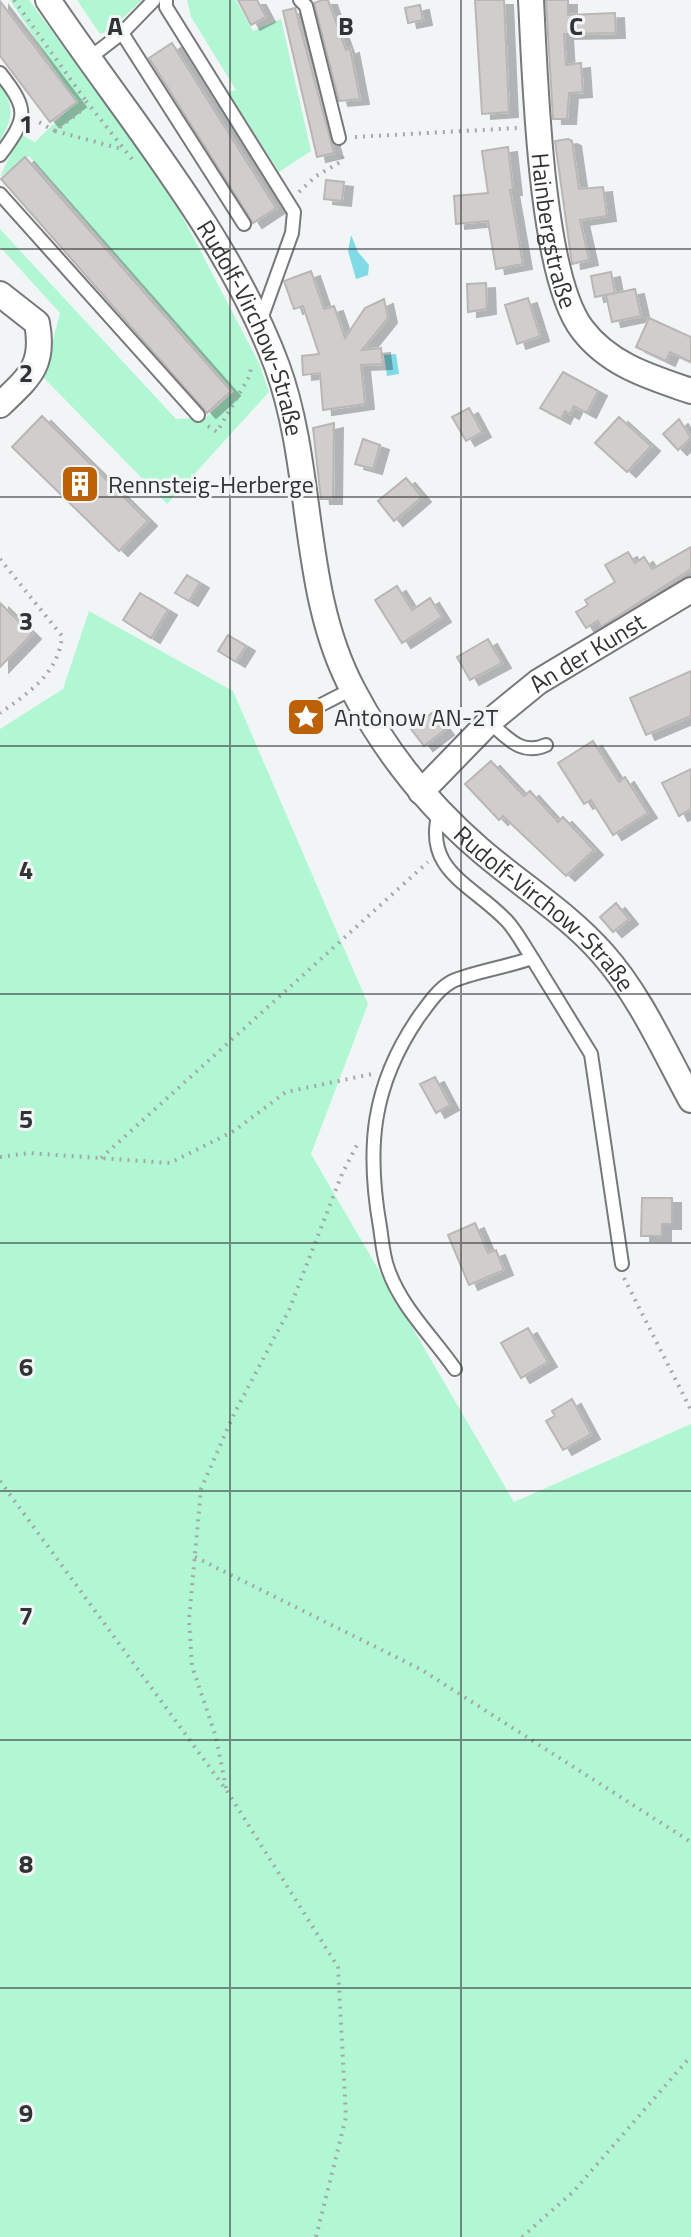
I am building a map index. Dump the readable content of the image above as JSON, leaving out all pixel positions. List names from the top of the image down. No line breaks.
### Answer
{"streets":{"street":["Hainbergstraße","Rudolf-Virchow-Straße","An der Kunst"]},"crossings":[["Rudolf-Virchow-Straße","An der Kunst"]],"places":{"building":["Rennsteig-Herberge"],"place":["Antonow AN-2T"]},"grid":{"columns":["A","B","C"],"rows":["1","2","3","4","5","6","7","8","9"]}}
